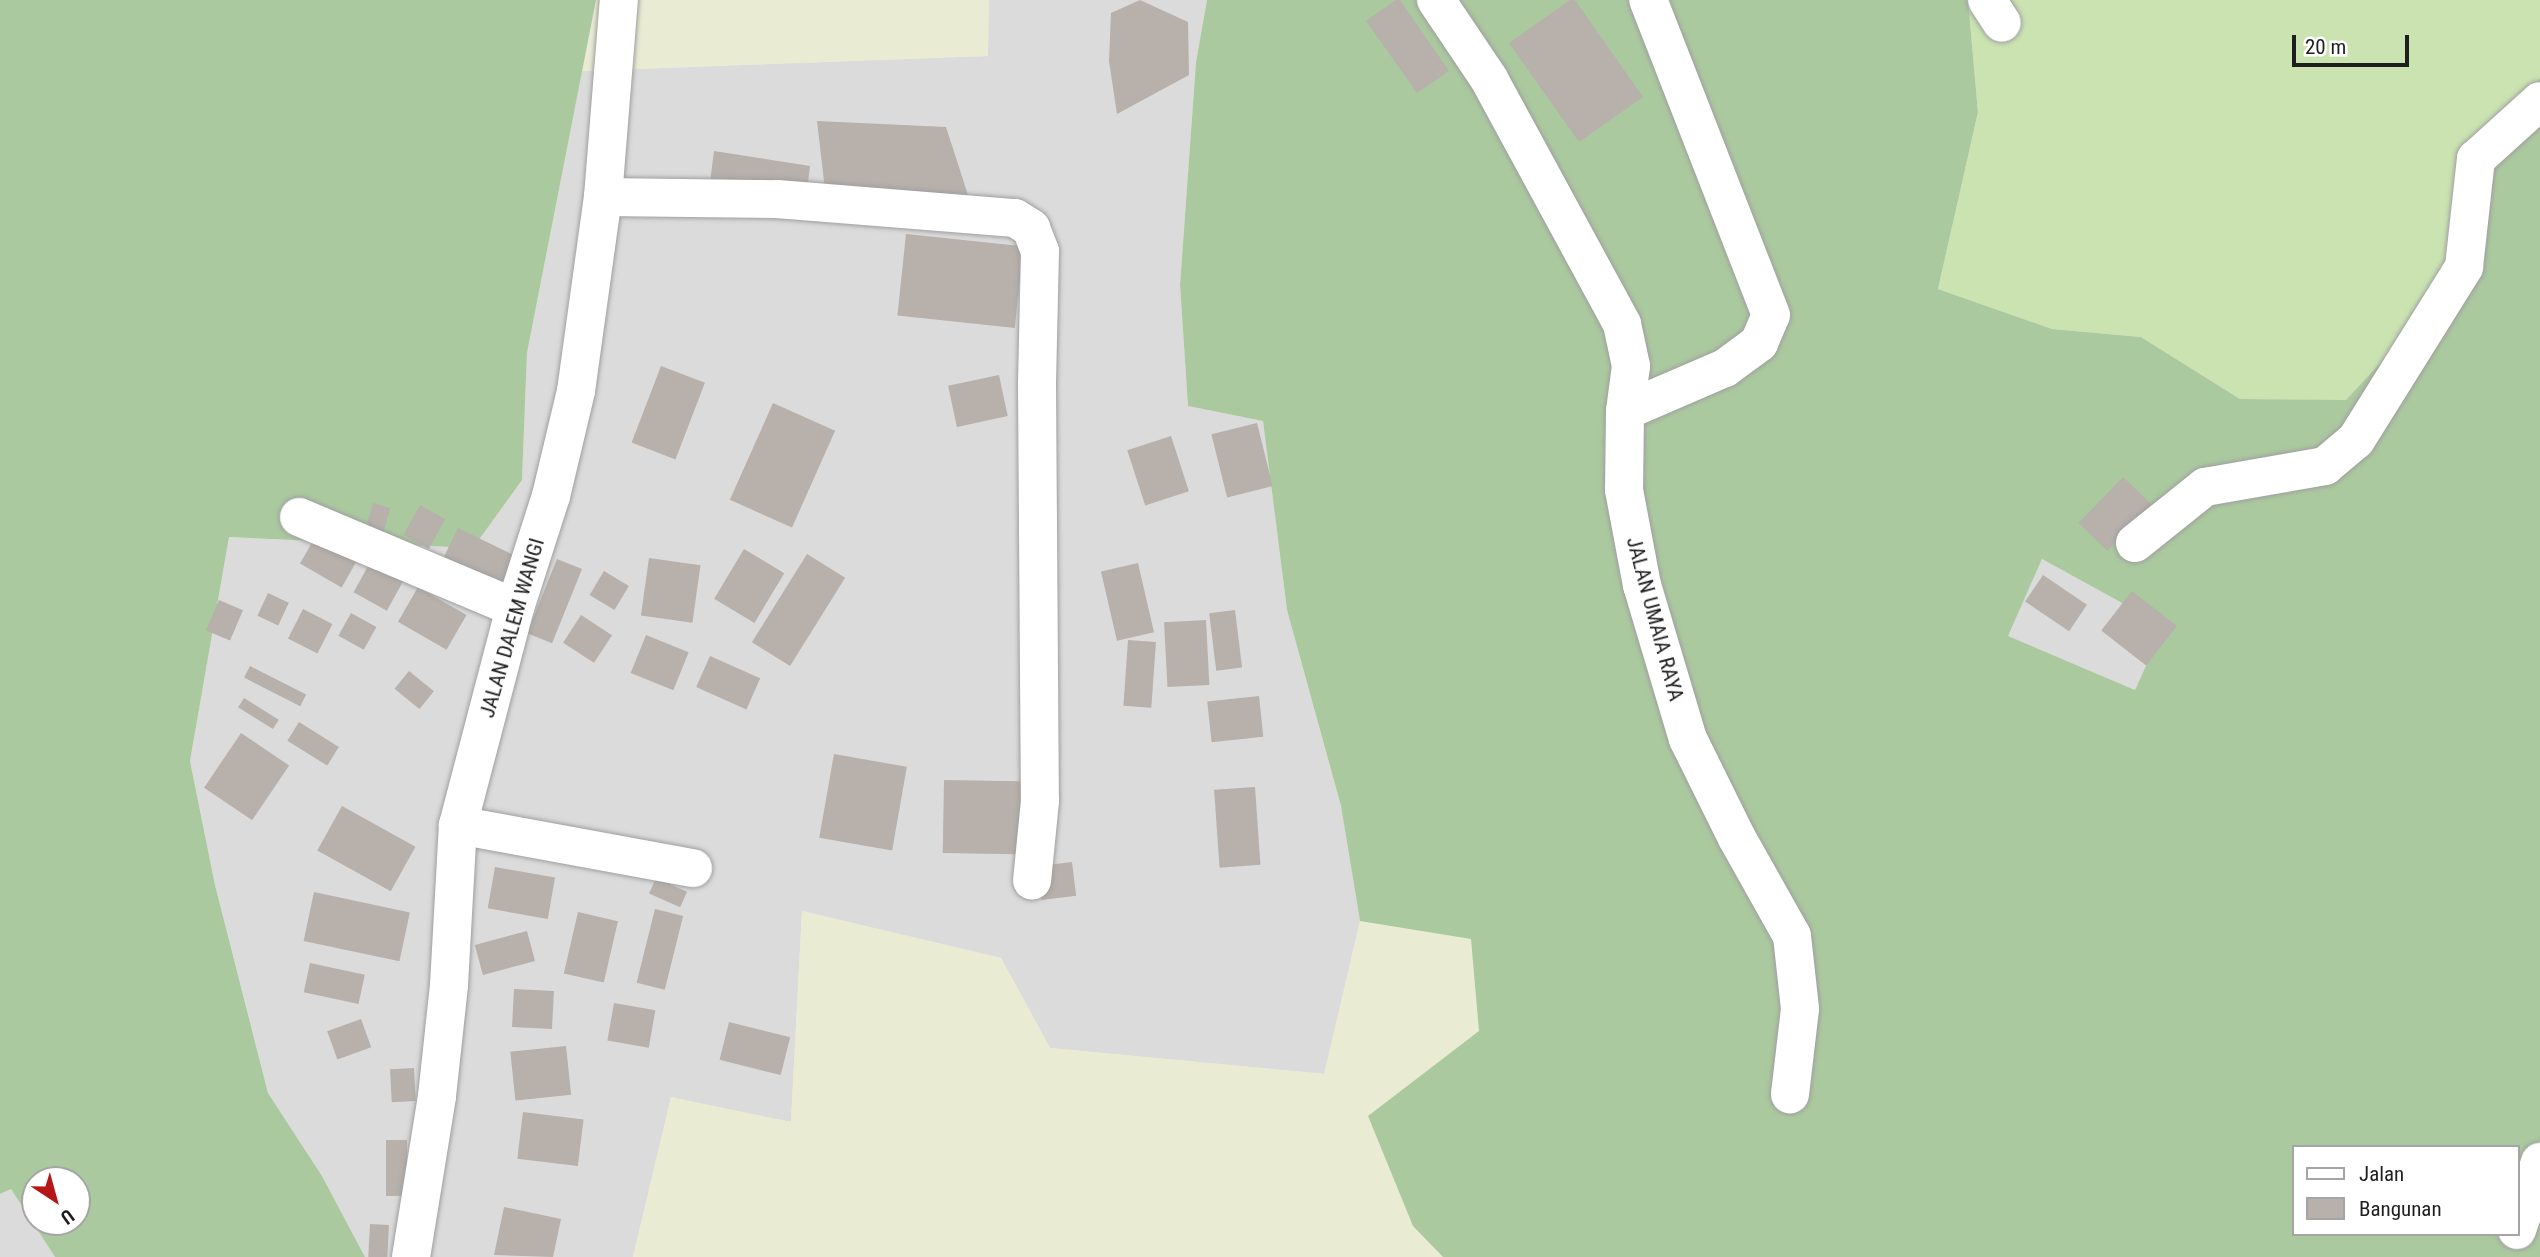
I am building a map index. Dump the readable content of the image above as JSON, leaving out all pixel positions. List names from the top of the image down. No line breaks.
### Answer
{"streets":{"street":["JALAN UMAIA RAYA","JALAN DALEM WANGI"]},"legend":["Jalan","Bangunan"],"scale_bar":"20 m","north":"bottom right"}
